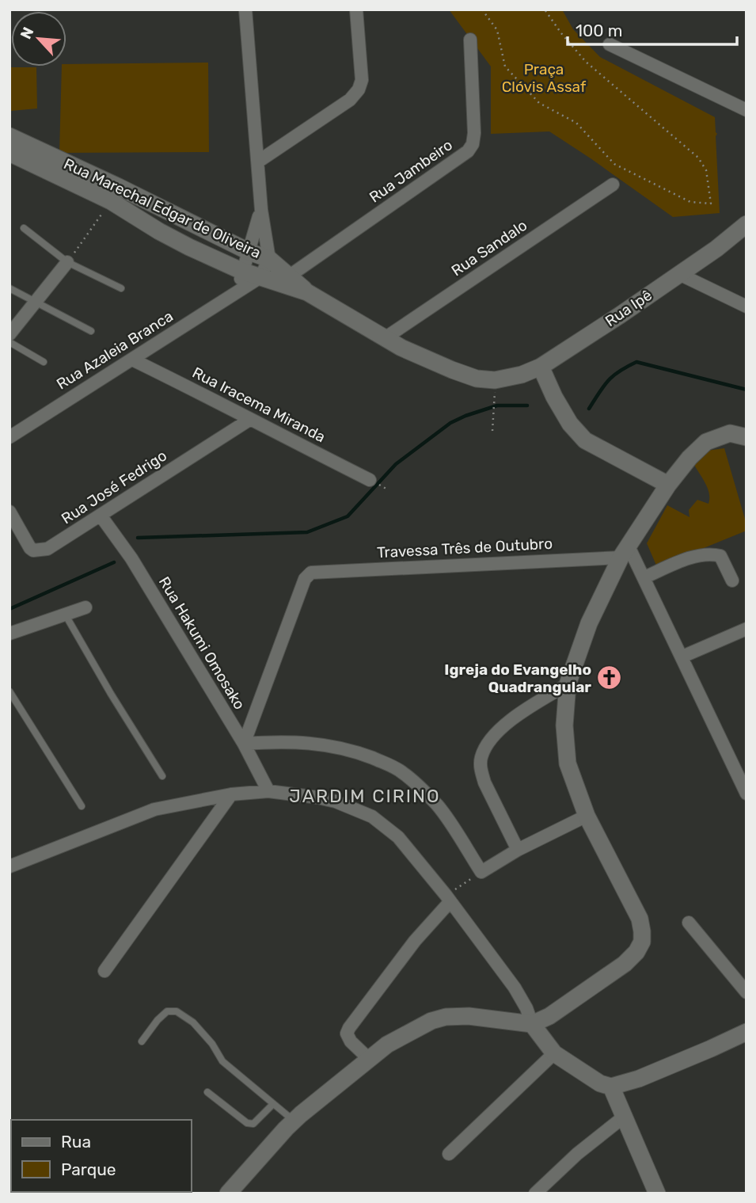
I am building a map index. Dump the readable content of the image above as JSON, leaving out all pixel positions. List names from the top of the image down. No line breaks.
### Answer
{"streets":{"main road":["Rua Marechal Edgar de Oliveira","Rua Ipê"],"street":["Rua Jambeiro","Rua Sandalo","Rua Azaleia Branca","Rua Iracema Miranda","Rua José Fedrigo","Travessa Três de Outubro","Rua Hakumi Omosako"]},"crossings":[["Rua Jambeiro","Rua Marechal Edgar de Oliveira"],["Rua Marechal Edgar de Oliveira","Rua Sandalo"],["Rua Marechal Edgar de Oliveira","Rua Ipê"],["Rua Marechal Edgar de Oliveira","Rua Azaleia Branca"],["Rua Azaleia Branca","Rua Iracema Miranda"],["Rua Iracema Miranda","Rua José Fedrigo"],["Rua José Fedrigo","Rua Hakumi Omosako"],["Travessa Três de Outubro","Rua Hakumi Omosako"]],"districts":["JARDIM CIRINO"],"parks":["Praça Clóvis Assaf"],"places":{"church":["Igreja do Evangelho Quadrangular"]},"legend":["Rua","Parque"],"scale_bar":"100 m","north":"top left"}
